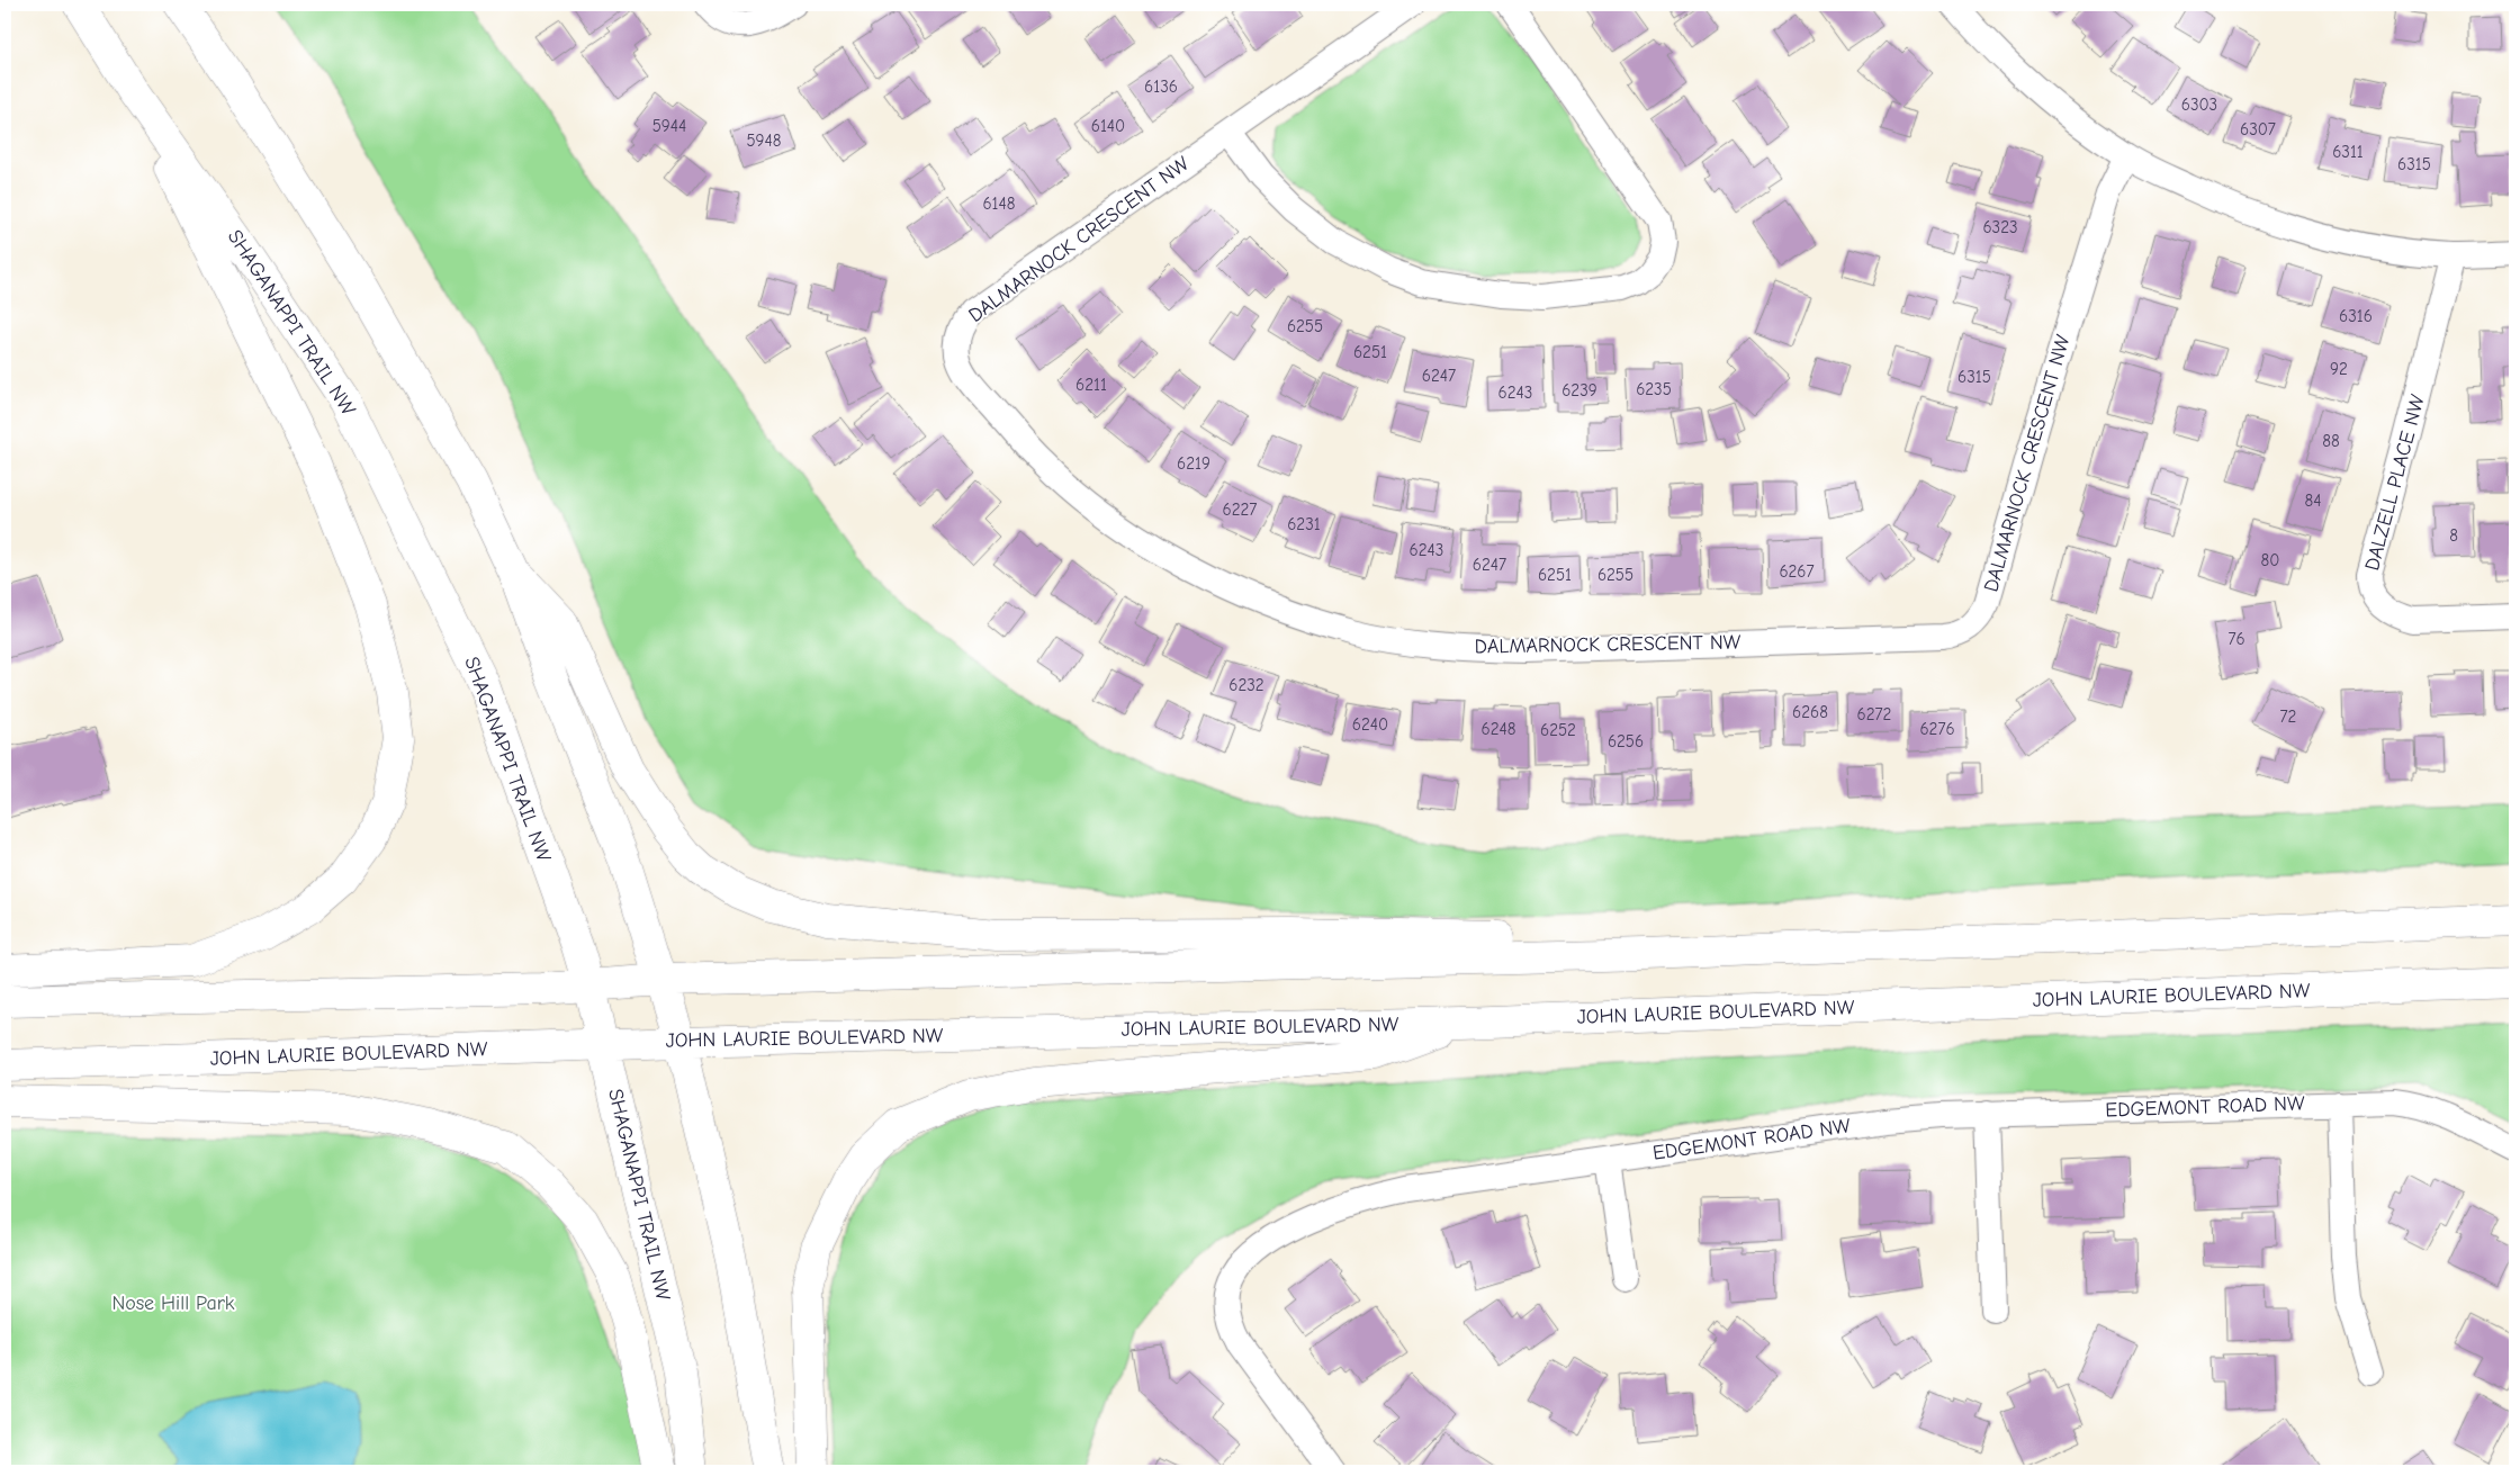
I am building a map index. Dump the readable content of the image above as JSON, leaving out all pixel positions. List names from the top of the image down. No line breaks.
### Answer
{"streets":{"main road":["SHAGANAPPI TRAIL NW","JOHN LAURIE BOULEVARD NW"],"street":["DALMARNOCK CRESCENT NW","DALZELL PLACE NW","EDGEMONT ROAD NW"]},"crossings":[["SHAGANAPPI TRAIL NW","JOHN LAURIE BOULEVARD NW"]],"parks":["Nose Hill Park"],"house_numbers":["6136","6303","5944","6140","6307","5948","6311","6315","6148","6323","6316","6255","6251","92","6247","6315","6211","6235","6239","6243","88","6219","84","6227","6231","8","6243","80","6247","6267","6251","6255","76","6232","6268","6272","72","6240","6248","6276","6252","6256"]}
